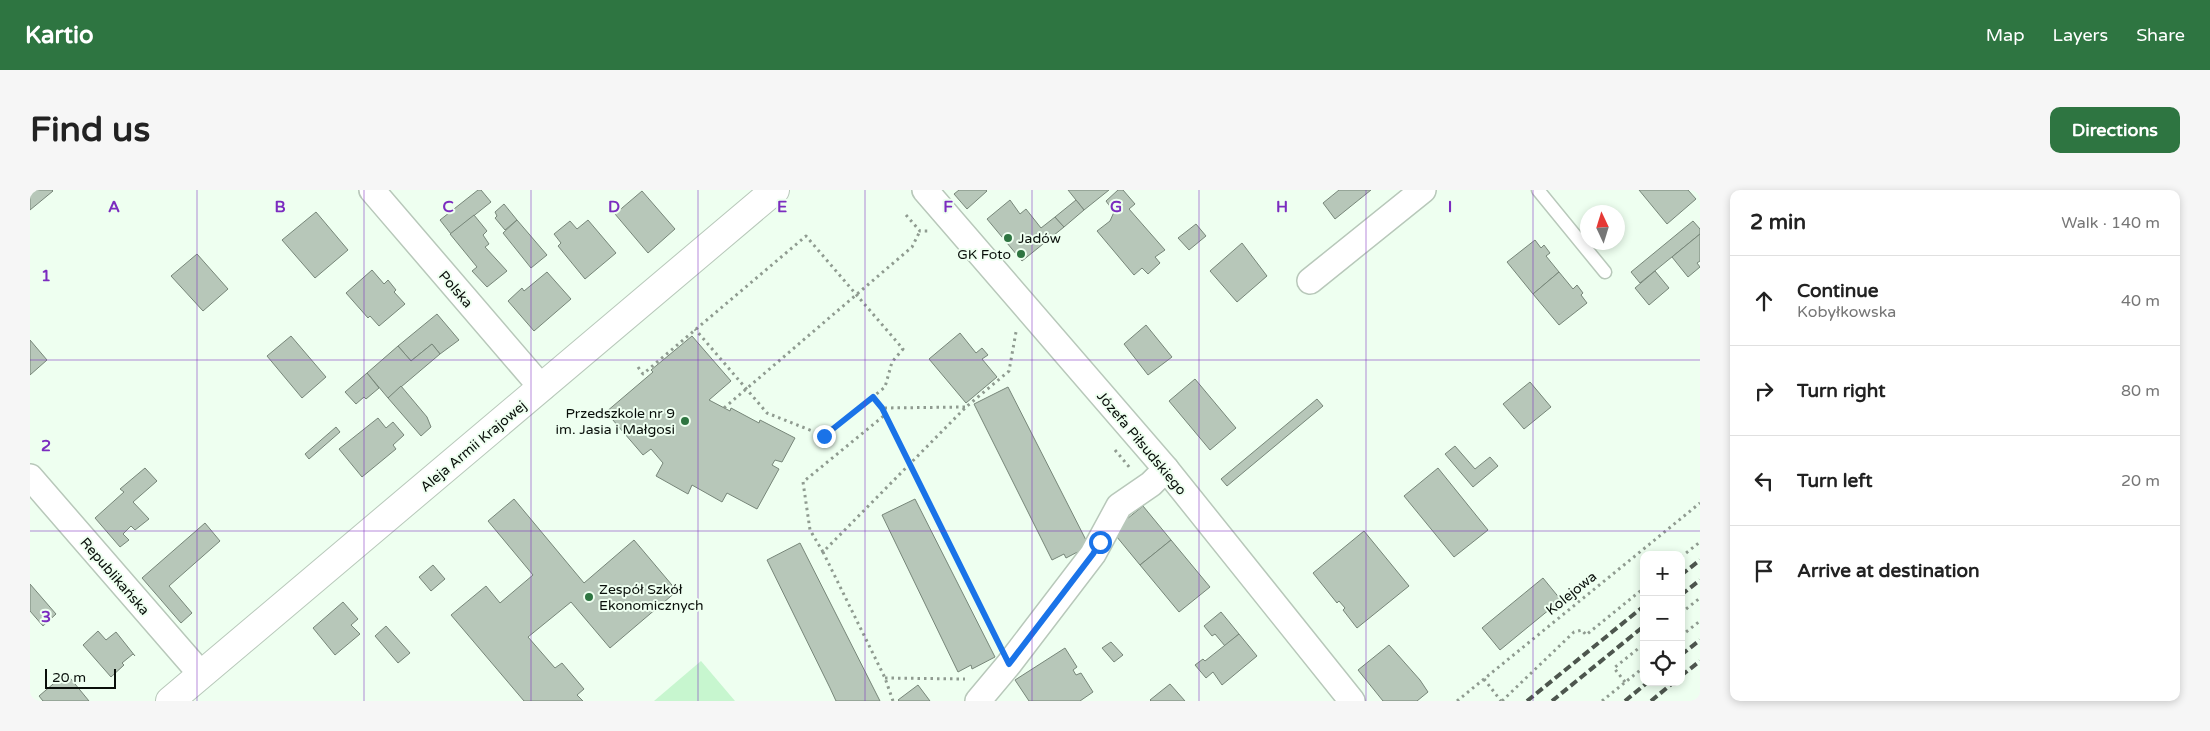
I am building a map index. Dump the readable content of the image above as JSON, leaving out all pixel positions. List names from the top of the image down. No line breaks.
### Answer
{"streets":{"street":["Polska","Józefa Piłsudskiego","Aleja Armii Krajowej","Republikańska"],"path":["Kolejowa"]},"crossings":[["Polska","Aleja Armii Krajowej"],["Aleja Armii Krajowej","Republikańska"]],"places":["Jadów","GK Foto","Przedszkole nr 9 im. Jasia i Małgosi","Zespół Szkół Ekonomicznych"],"scale_bar":"20 m","north":"top","page":{"header":"Kartio","nav":["Map","Layers","Share"],"buttons":"Directions","title":"Find us","heading":["2 min","Walk · 140 m"],"list":[["Continue","Kobyłkowska","40 m"],["Turn right","80 m"],["Turn left","20 m"],"Arrive at destination"],"map_buttons":["+","−"],"scale":"20 m"},"grid":{"columns":["A","B","C","D","E","F","G","H","I"],"rows":["1","2","3"]}}
